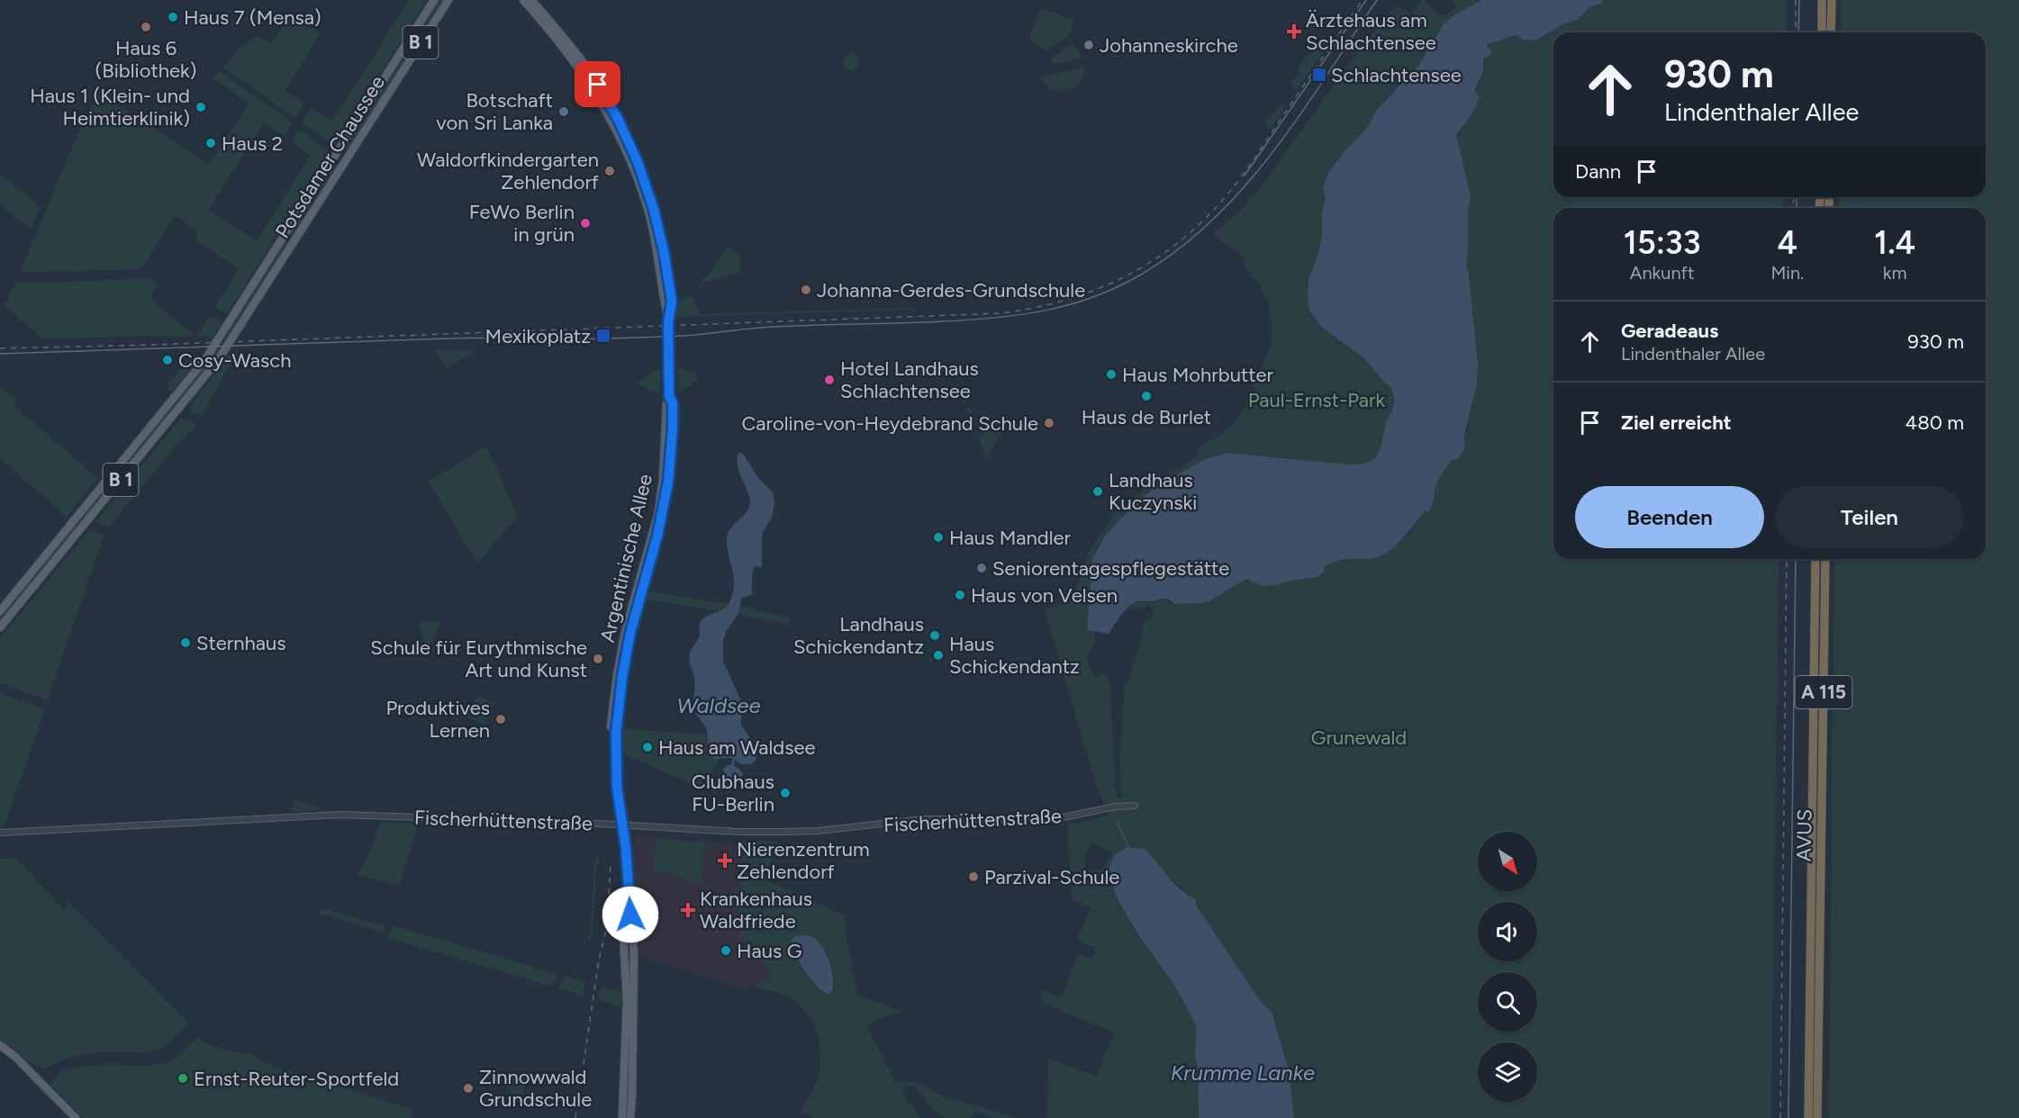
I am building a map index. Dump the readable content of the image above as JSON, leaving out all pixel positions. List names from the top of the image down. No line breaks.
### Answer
{"streets":{"highway":["A 115","AVUS"],"main road":["B 1","Potsdamer Chaussee","Argentinische Allee"],"street":["Fischerhüttenstraße"]},"crossings":[["Argentinische Allee","Fischerhüttenstraße"]],"water":["Waldsee","Krumme Lanke"],"parks":["Paul-Ernst-Park","Grunewald"],"places":{"other":["Haus 7 (Mensa)","Haus 6 (Bibliothek)","Johanneskirche","Haus 1 (Klein- und Heimtierklinik)","Botschaft von Sri Lanka","Haus 2","Waldorfkindergarten Zehlendorf","FeWo Berlin in grün","Johanna-Gerdes-Grundschule","Cosy-Wasch","Haus Mohrbutter","Hotel Landhaus Schlachtensee","Haus de Burlet","Caroline-von-Heydebrand Schule","Landhaus Kuczynski","Haus Mandler","Seniorentagespflegestätte","Haus von Velsen","Landhaus Schickendantz","Sternhaus","Haus Schickendantz","Schule für Eurythmische Art und Kunst","Produktives Lernen","Haus am Waldsee","Clubhaus FU-Berlin","Parzival-Schule","Haus G","Ernst-Reuter-Sportfeld","Zinnowwald Grundschule"],"health":["Ärztehaus am Schlachtensee","Nierenzentrum Zehlendorf","Krankenhaus Waldfriede"],"transit":["Schlachtensee","Mexikoplatz"]},"north":"bottom right","page":{"turn":["930 m","Lindenthaler Allee"],"then":"Dann","eta":["15:33","Ankunft","4","Min.","1.4","km"],"list":[{"name":"Geradeaus","note":"Lindenthaler Allee","value":"930 m"},{"name":"Ziel erreicht","value":"480 m"}],"buttons":["Beenden","Teilen"]}}
